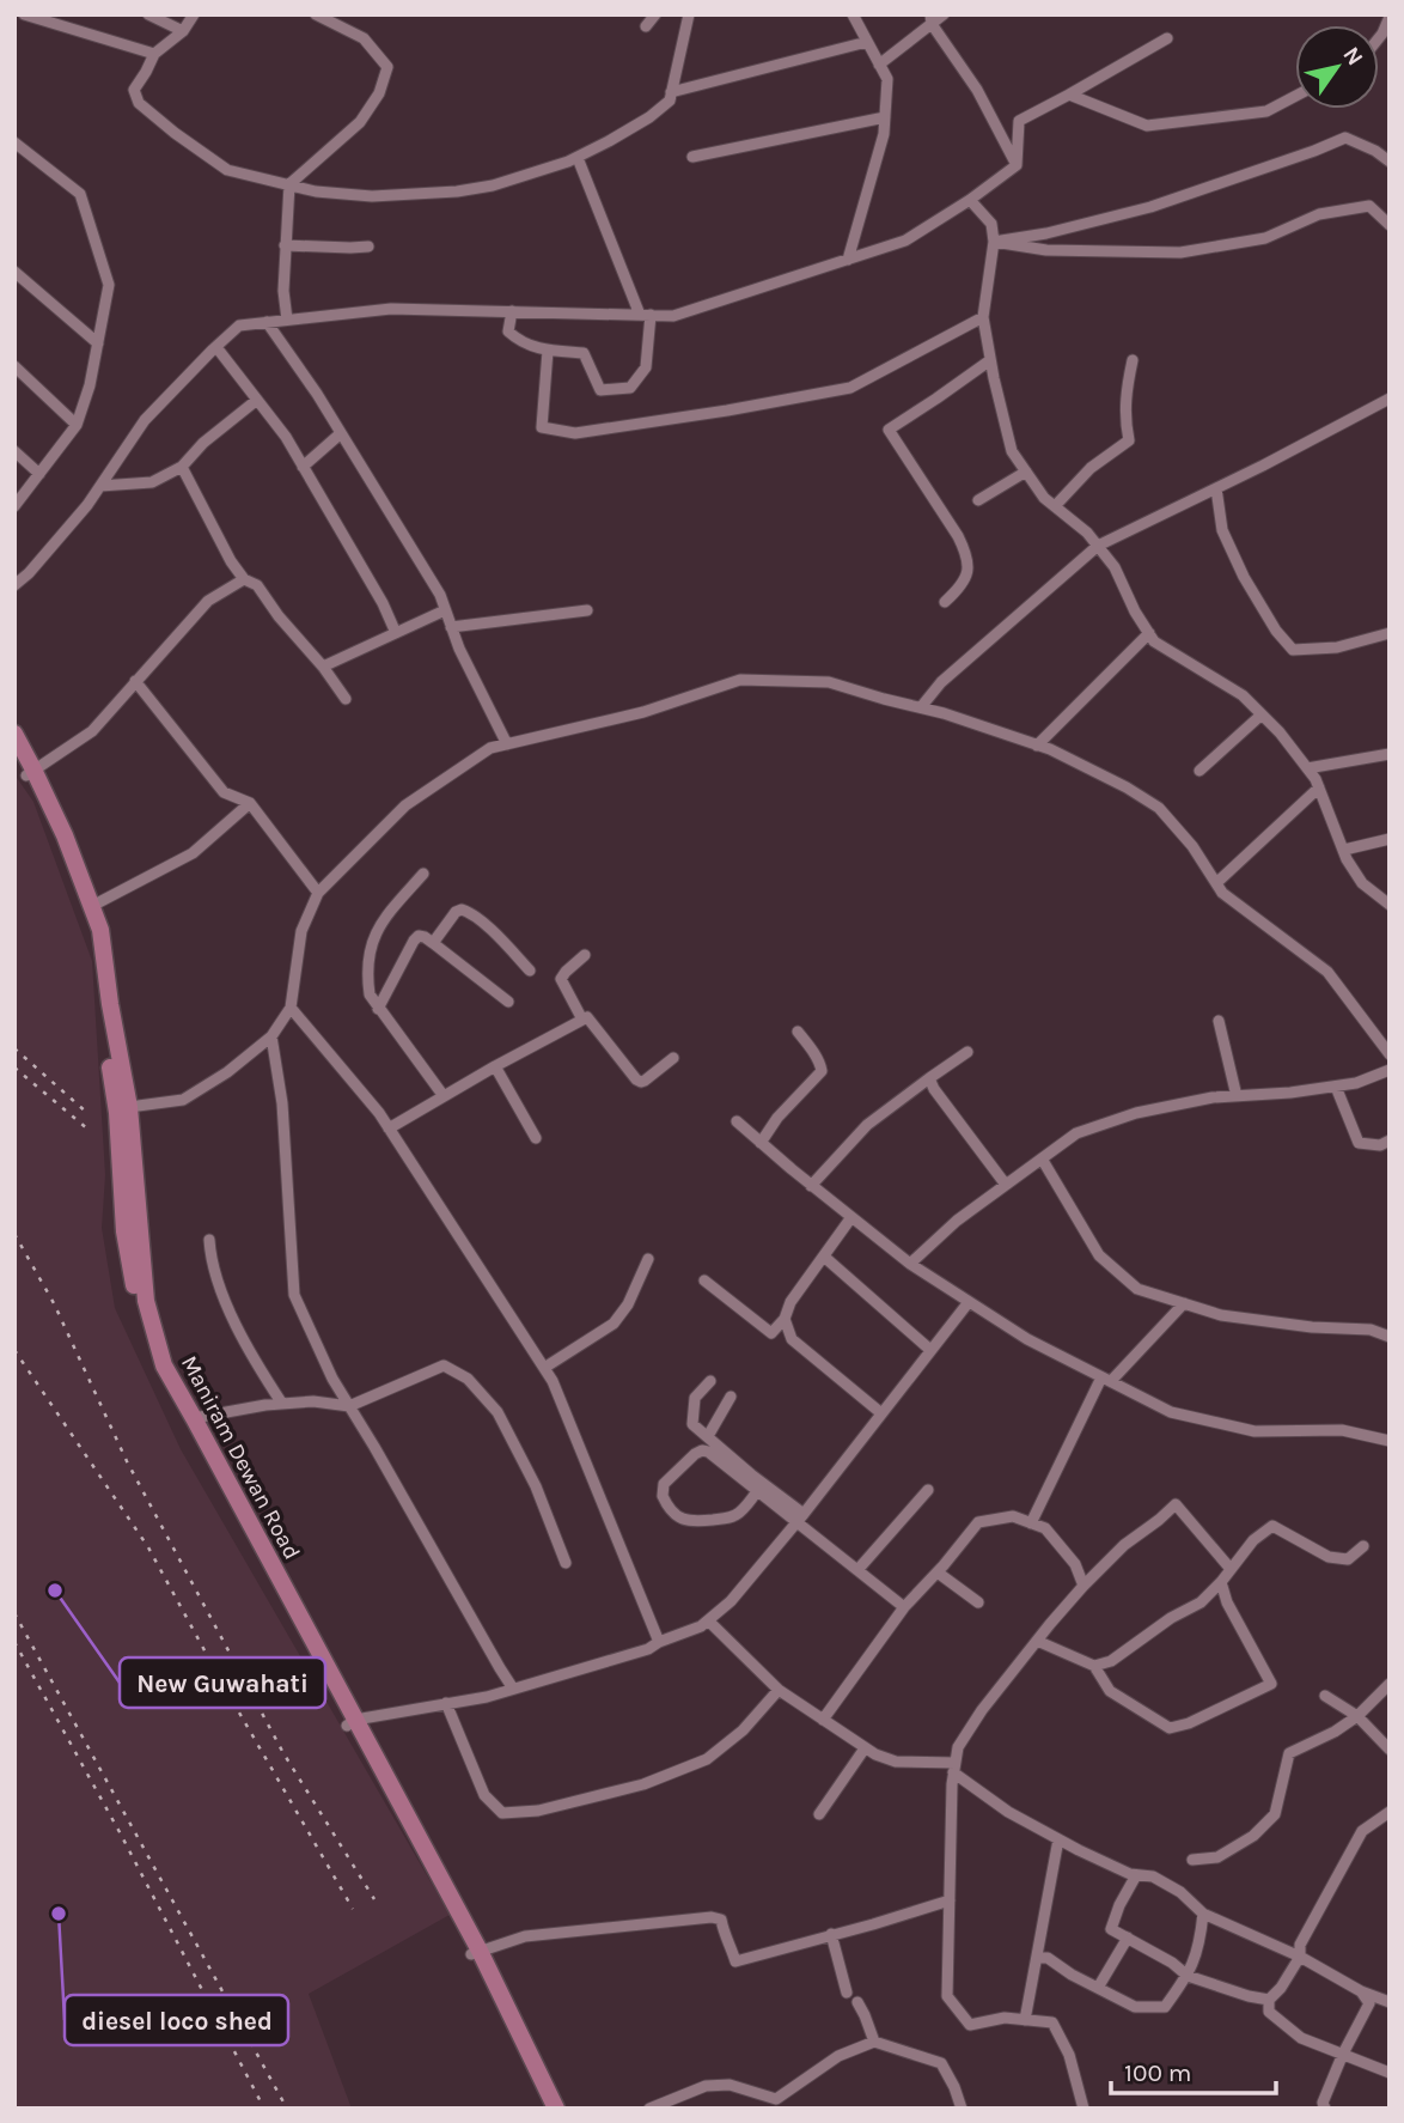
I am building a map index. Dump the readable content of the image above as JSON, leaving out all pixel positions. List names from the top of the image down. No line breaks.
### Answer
{"streets":{"main road":["Maniram Dewan Road"]},"places":["New Guwahati","diesel loco shed"],"scale_bar":"100 m","north":"top right"}
